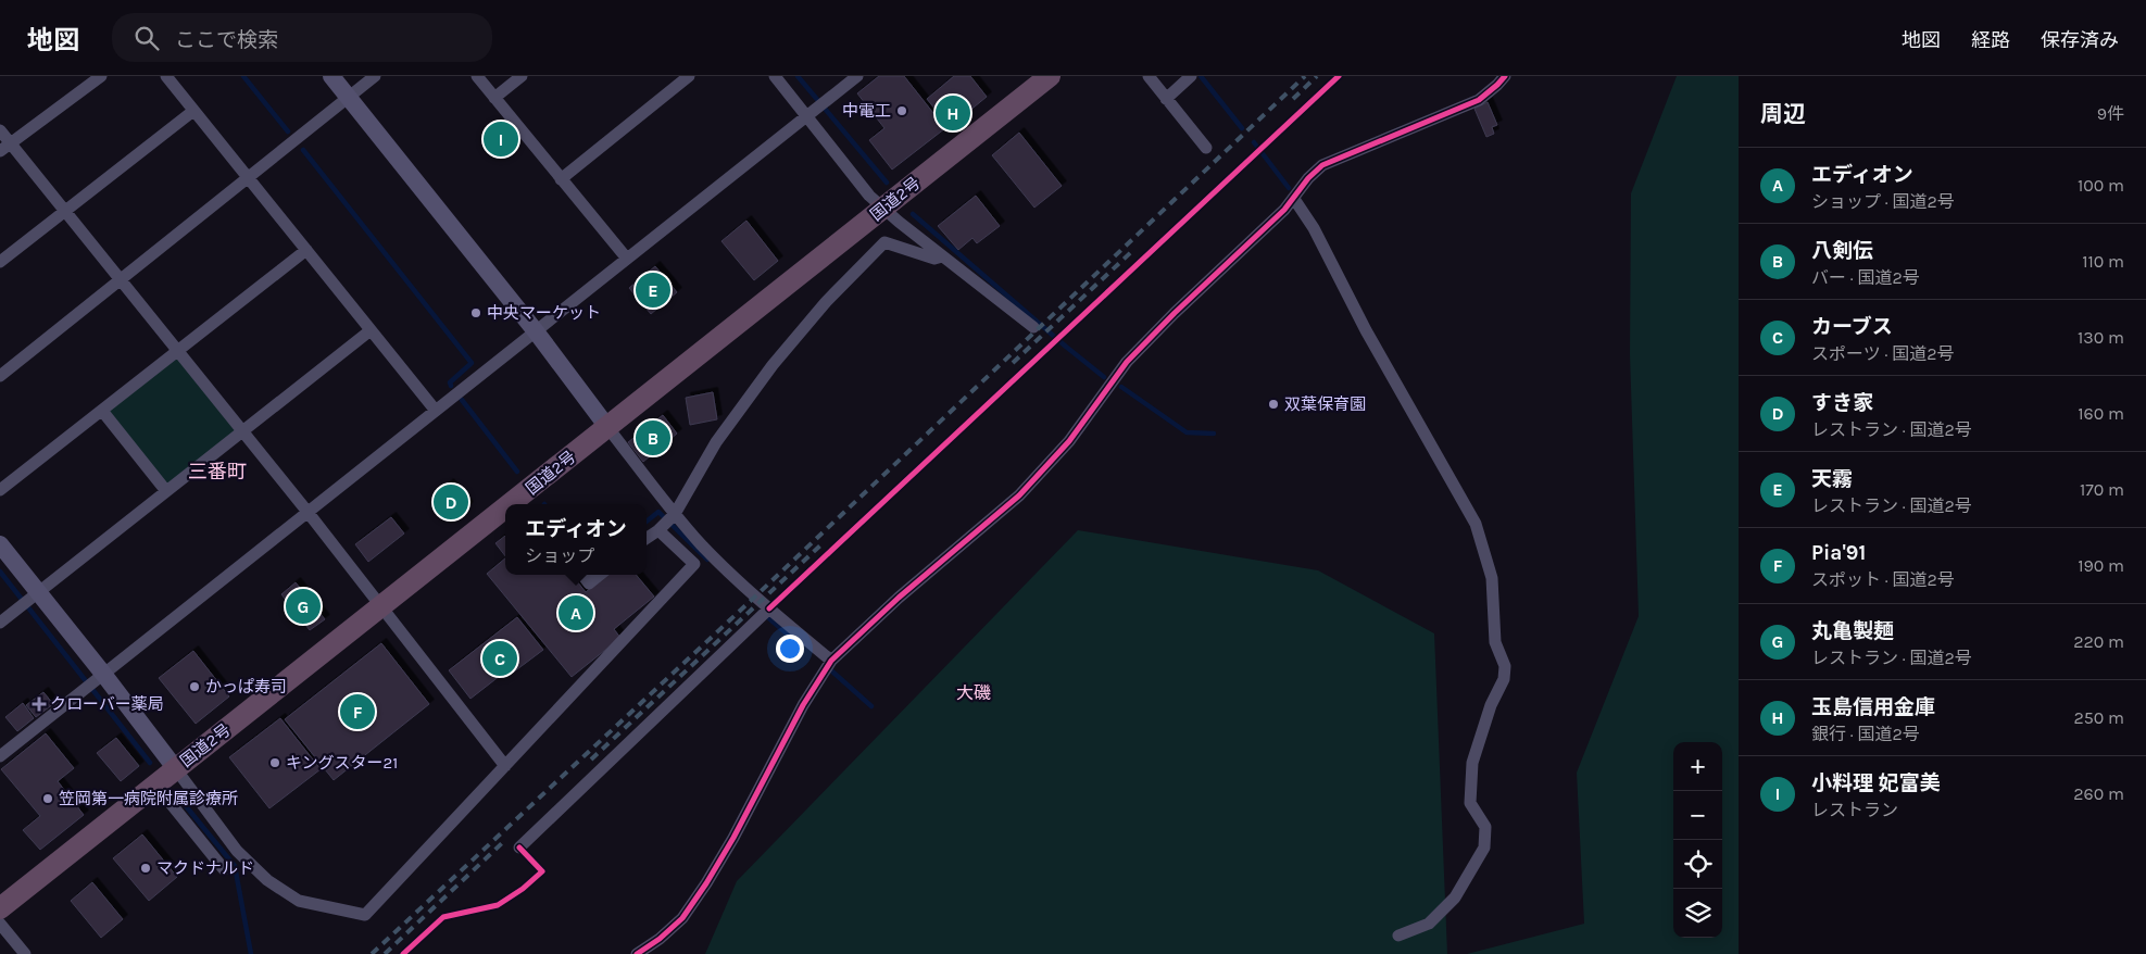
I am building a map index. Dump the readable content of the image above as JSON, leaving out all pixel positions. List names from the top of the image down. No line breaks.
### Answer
{"streets":{"highway":["国道2号"]},"districts":["三番町","大磯"],"places":{"other":["中電工","中央マーケット","双葉保育園","かっぱ寿司","キングスター21","笠岡第一病院附属診療所","マクドナルド"],"health":["クローバー薬局"]},"page":{"header":"地図","search":"ここで検索","nav":["地図","経路","保存済み"],"heading":["周辺","9件"],"pins":["H","I","E","B","D","G","A","C","F"],"list":[{"mark":"A","name":"エディオン","note":"ショップ · 国道2号","value":"100 m"},{"mark":"B","name":"八剣伝","note":"バー · 国道2号","value":"110 m"},{"mark":"C","name":"カーブス","note":"スポーツ · 国道2号","value":"130 m"},{"mark":"D","name":"すき家","note":"レストラン · 国道2号","value":"160 m"},{"mark":"E","name":"天霧","note":"レストラン · 国道2号","value":"170 m"},{"mark":"F","name":"Pia'91","note":"スポット · 国道2号","value":"190 m"},{"mark":"G","name":"丸亀製麺","note":"レストラン · 国道2号","value":"220 m"},{"mark":"H","name":"玉島信用金庫","note":"銀行 · 国道2号","value":"250 m"},{"mark":"I","name":"小料理 妃富美","note":"レストラン","value":"260 m"}],"popup":["エディオン","ショップ"],"map_buttons":["+","−"]}}
